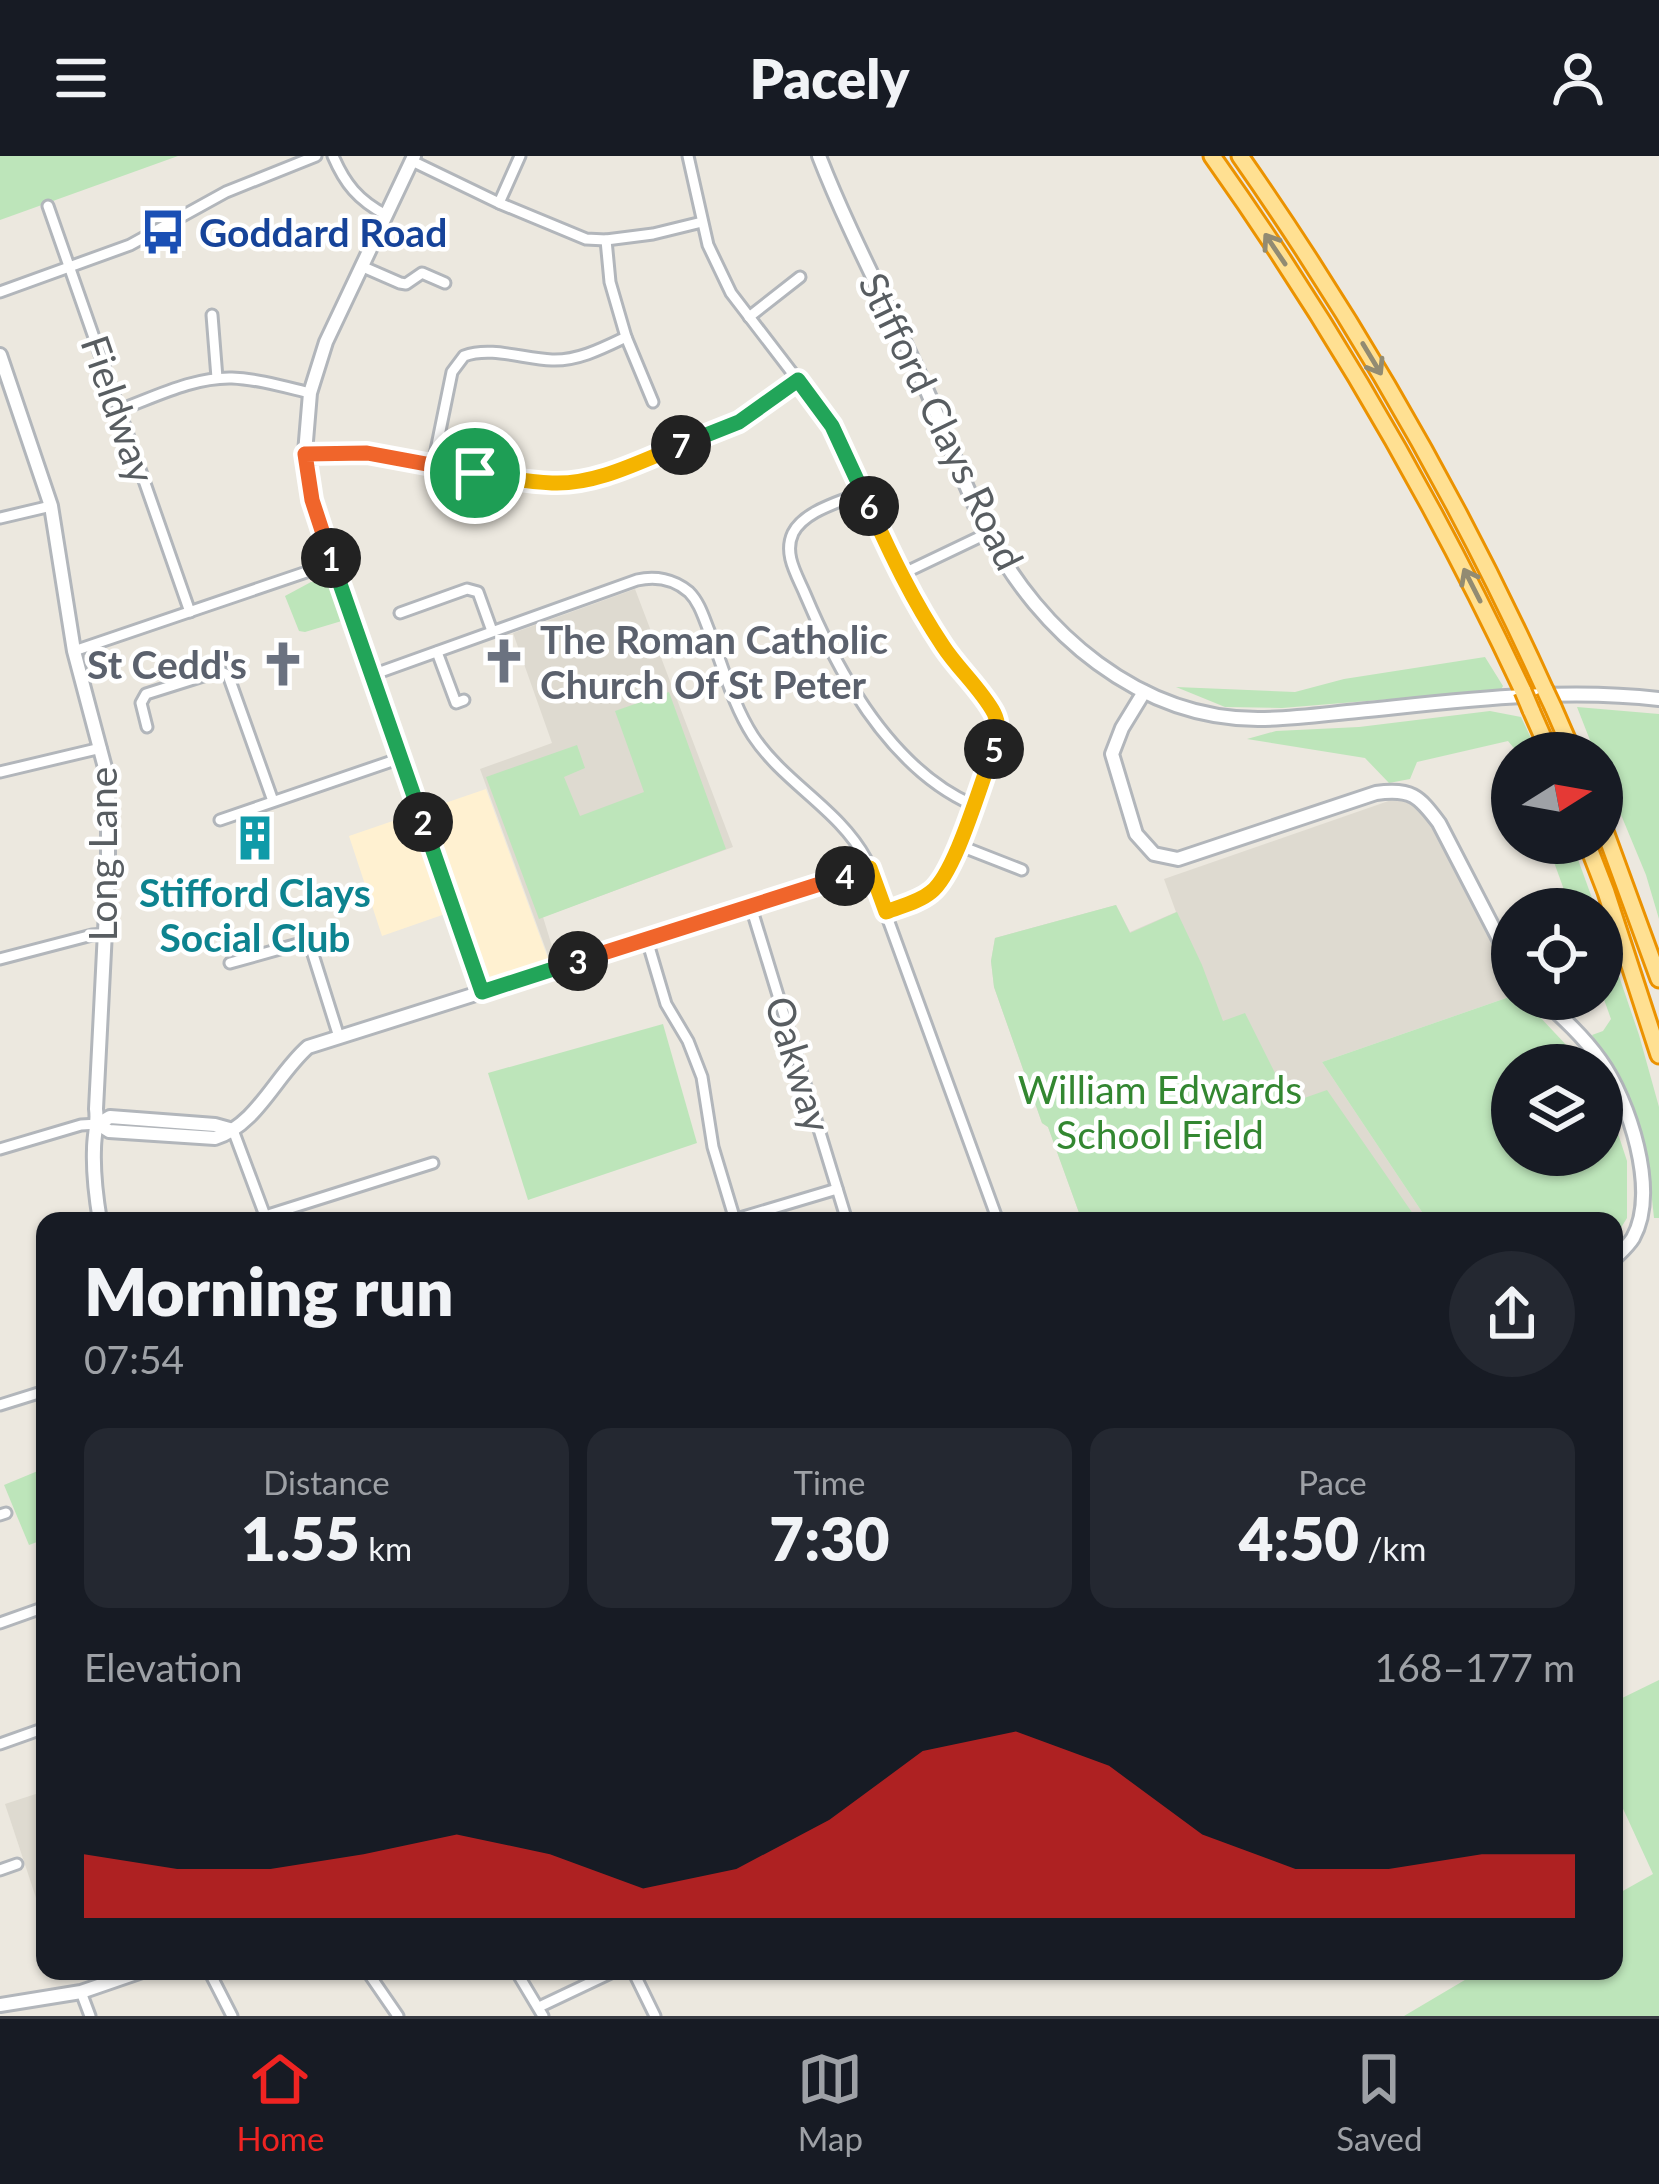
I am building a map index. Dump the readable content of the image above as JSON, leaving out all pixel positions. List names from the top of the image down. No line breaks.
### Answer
{"streets":{"street":["Fieldway","Stifford Clays Road","Long Lane","Oakway"]},"parks":["William Edwards School Field"],"places":{"bus stop":["Goddard Road"],"church":["The Roman Catholic Church Of St Peter","St Cedd's"],"building":["Stifford Clays Social Club"]},"north":"right","page":{"header":"Pacely","pins":["7","6","1","5","2","4","3"],"heading":["Morning run","07:54"],"stats":[["Distance","1.55 km"],["Time","7:30"],["Pace","4:50 /km"]],"chart":["Elevation","168–177 m"],"tabs":["Home","Map","Saved"]}}
